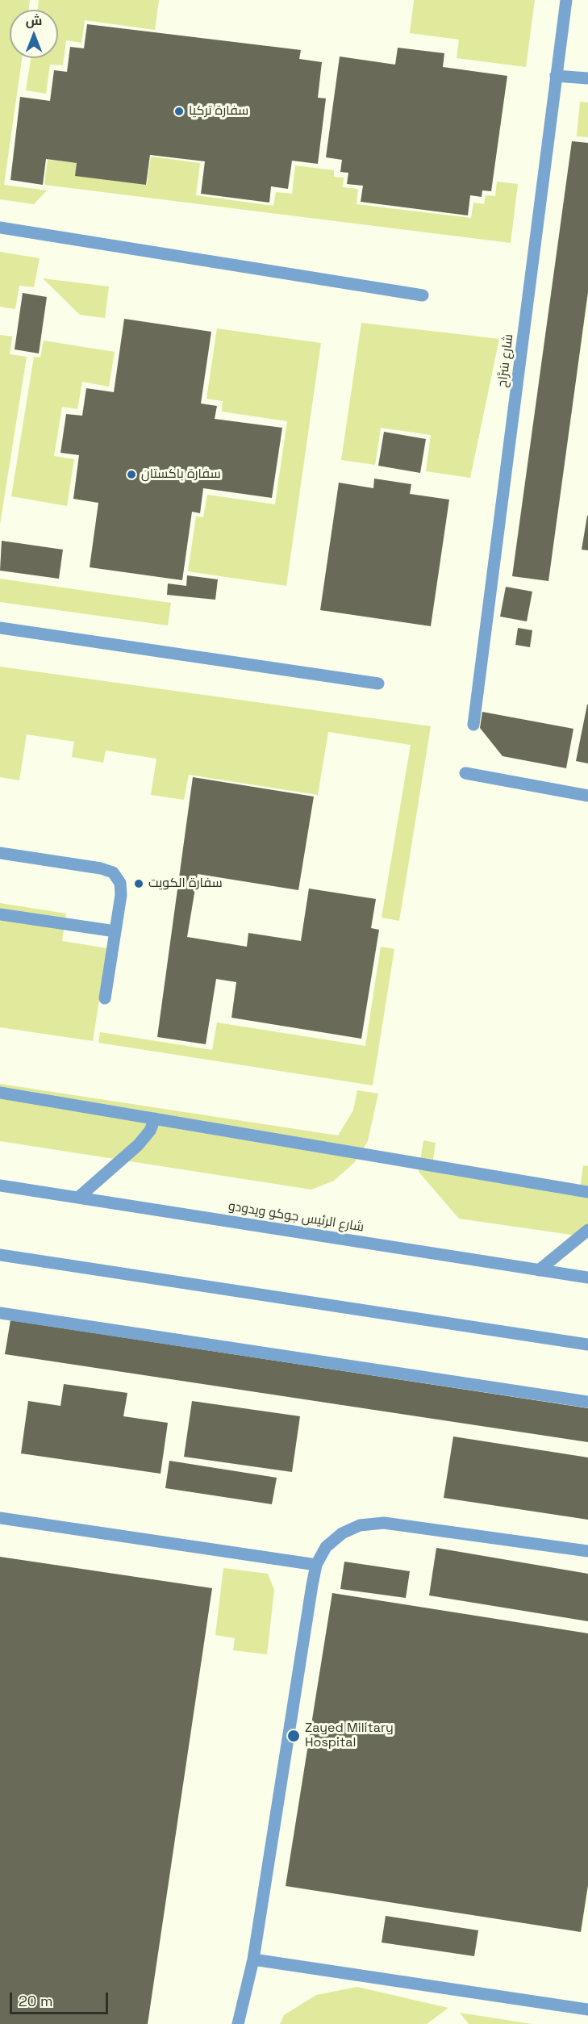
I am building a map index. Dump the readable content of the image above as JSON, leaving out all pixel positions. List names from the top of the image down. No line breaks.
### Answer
{"streets":{"street":["شارع سَرَّاح","شارع الرئيس جوكو ويدودو"]},"places":["سفارة تركيا","سفارة باكستان","سفارة الكويت","Zayed Military Hospital"],"scale_bar":"20 m","north":"top"}
